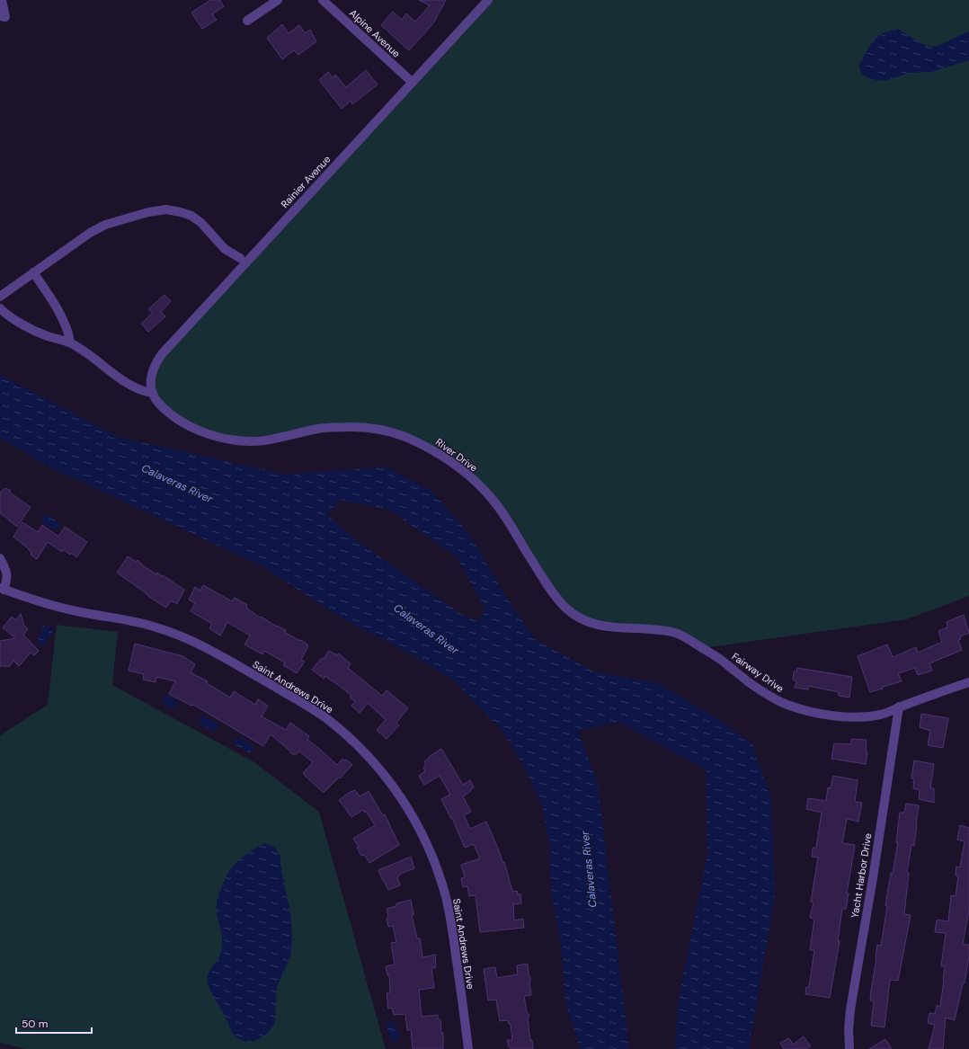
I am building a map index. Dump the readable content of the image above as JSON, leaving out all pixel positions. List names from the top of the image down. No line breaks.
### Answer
{"streets":{"street":["Alpine Avenue","Rainier Avenue","River Drive","Fairway Drive","Saint Andrews Drive","Yacht Harbor Drive"]},"crossings":[["Alpine Avenue","Rainier Avenue"],["Rainier Avenue","River Drive"],["River Drive","Fairway Drive"],["Fairway Drive","Yacht Harbor Drive"]],"water":["Calaveras River"],"scale_bar":"50 m"}
